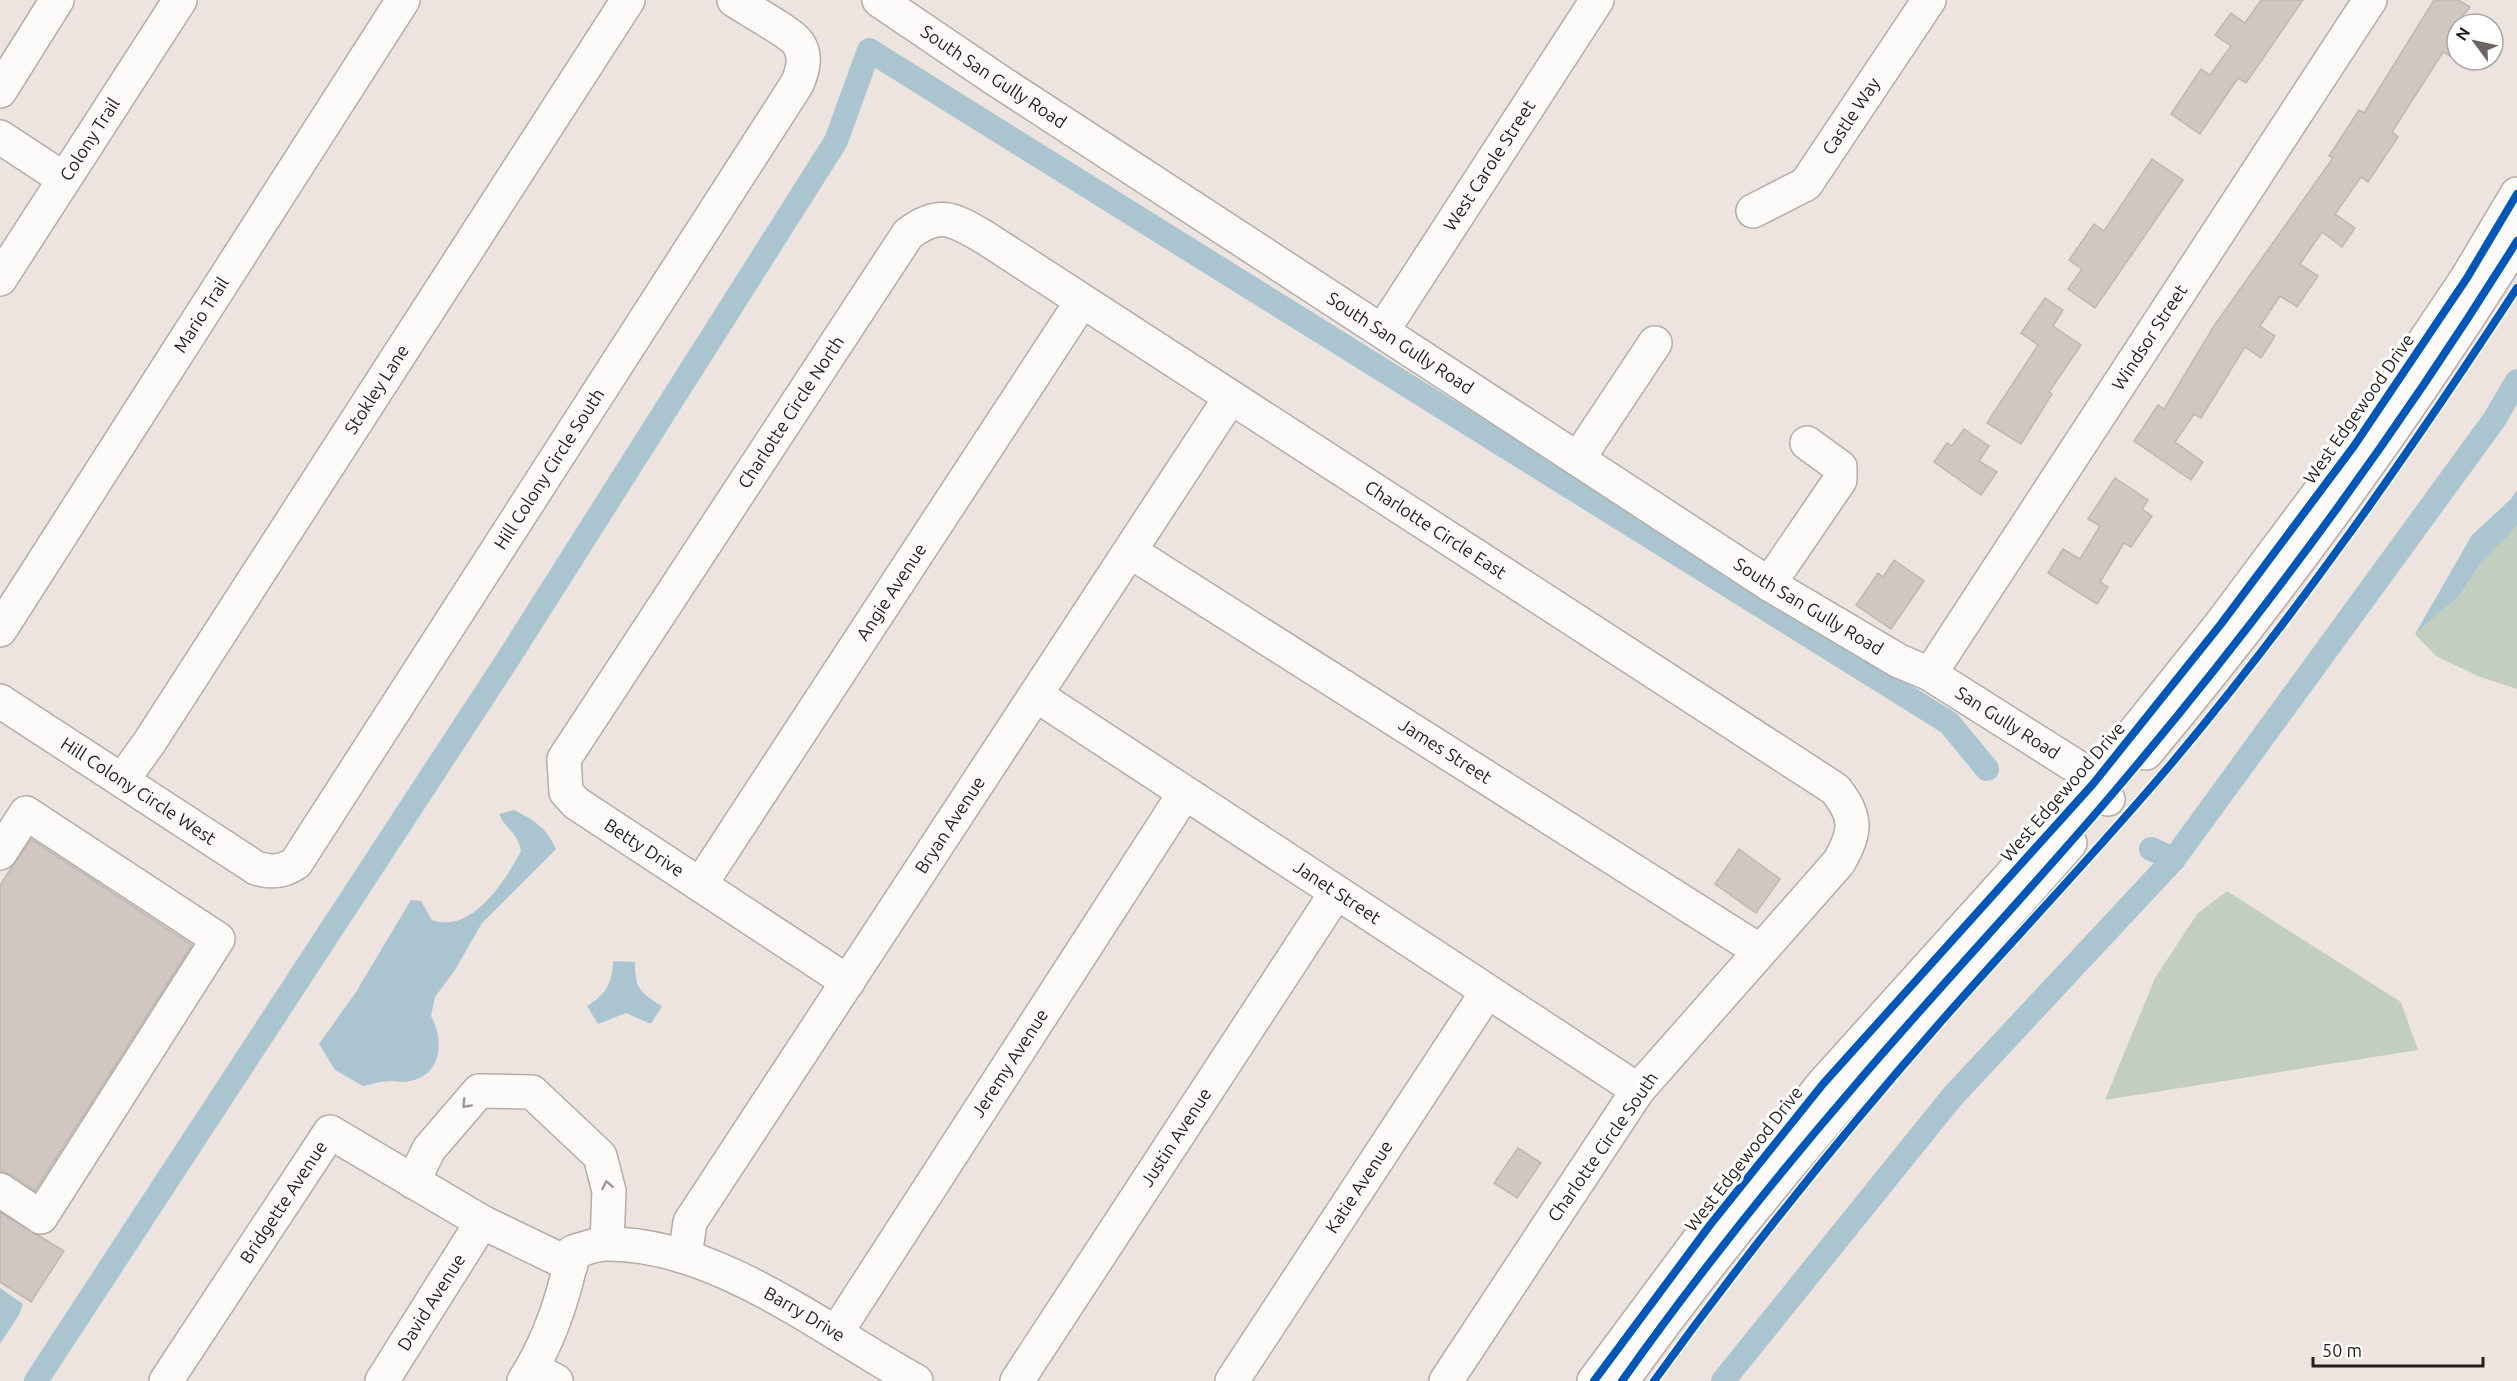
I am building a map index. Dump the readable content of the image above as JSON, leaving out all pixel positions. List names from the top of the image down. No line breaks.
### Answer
{"streets":{"street":["South San Gully Road","Castle Way","Colony Trail","West Carole Street","Mario Trail","Windsor Street","Stokley Lane","West Edgewood Drive","Charlotte Circle North","Hill Colony Circle South","Charlotte Circle East","Angie Avenue","San Gully Road","James Street","Hill Colony Circle West","Bryan Avenue","Betty Drive","Janet Street","Jeremy Avenue","Justin Avenue","Charlotte Circle South","Katie Avenue","Bridgette Avenue","David Avenue","Barry Drive"]},"crossings":[["South San Gully Road","West Carole Street"],["South San Gully Road","Windsor Street"],["South San Gully Road","San Gully Road"],["Windsor Street","San Gully Road"],["Stokley Lane","Hill Colony Circle West"],["West Edgewood Drive","San Gully Road"],["Charlotte Circle North","Charlotte Circle East"],["Charlotte Circle North","Betty Drive"],["Hill Colony Circle South","Hill Colony Circle West"],["Charlotte Circle East","Angie Avenue"],["Charlotte Circle East","Bryan Avenue"],["Charlotte Circle East","Charlotte Circle South"],["Angie Avenue","Betty Drive"],["James Street","Bryan Avenue"],["James Street","Charlotte Circle South"],["Bryan Avenue","Betty Drive"],["Bryan Avenue","Janet Street"],["Bryan Avenue","Barry Drive"],["Janet Street","Jeremy Avenue"],["Janet Street","Justin Avenue"],["Janet Street","Charlotte Circle South"],["Janet Street","Katie Avenue"],["Jeremy Avenue","Barry Drive"],["Bridgette Avenue","David Avenue"]],"scale_bar":"50 m","north":"top left"}
